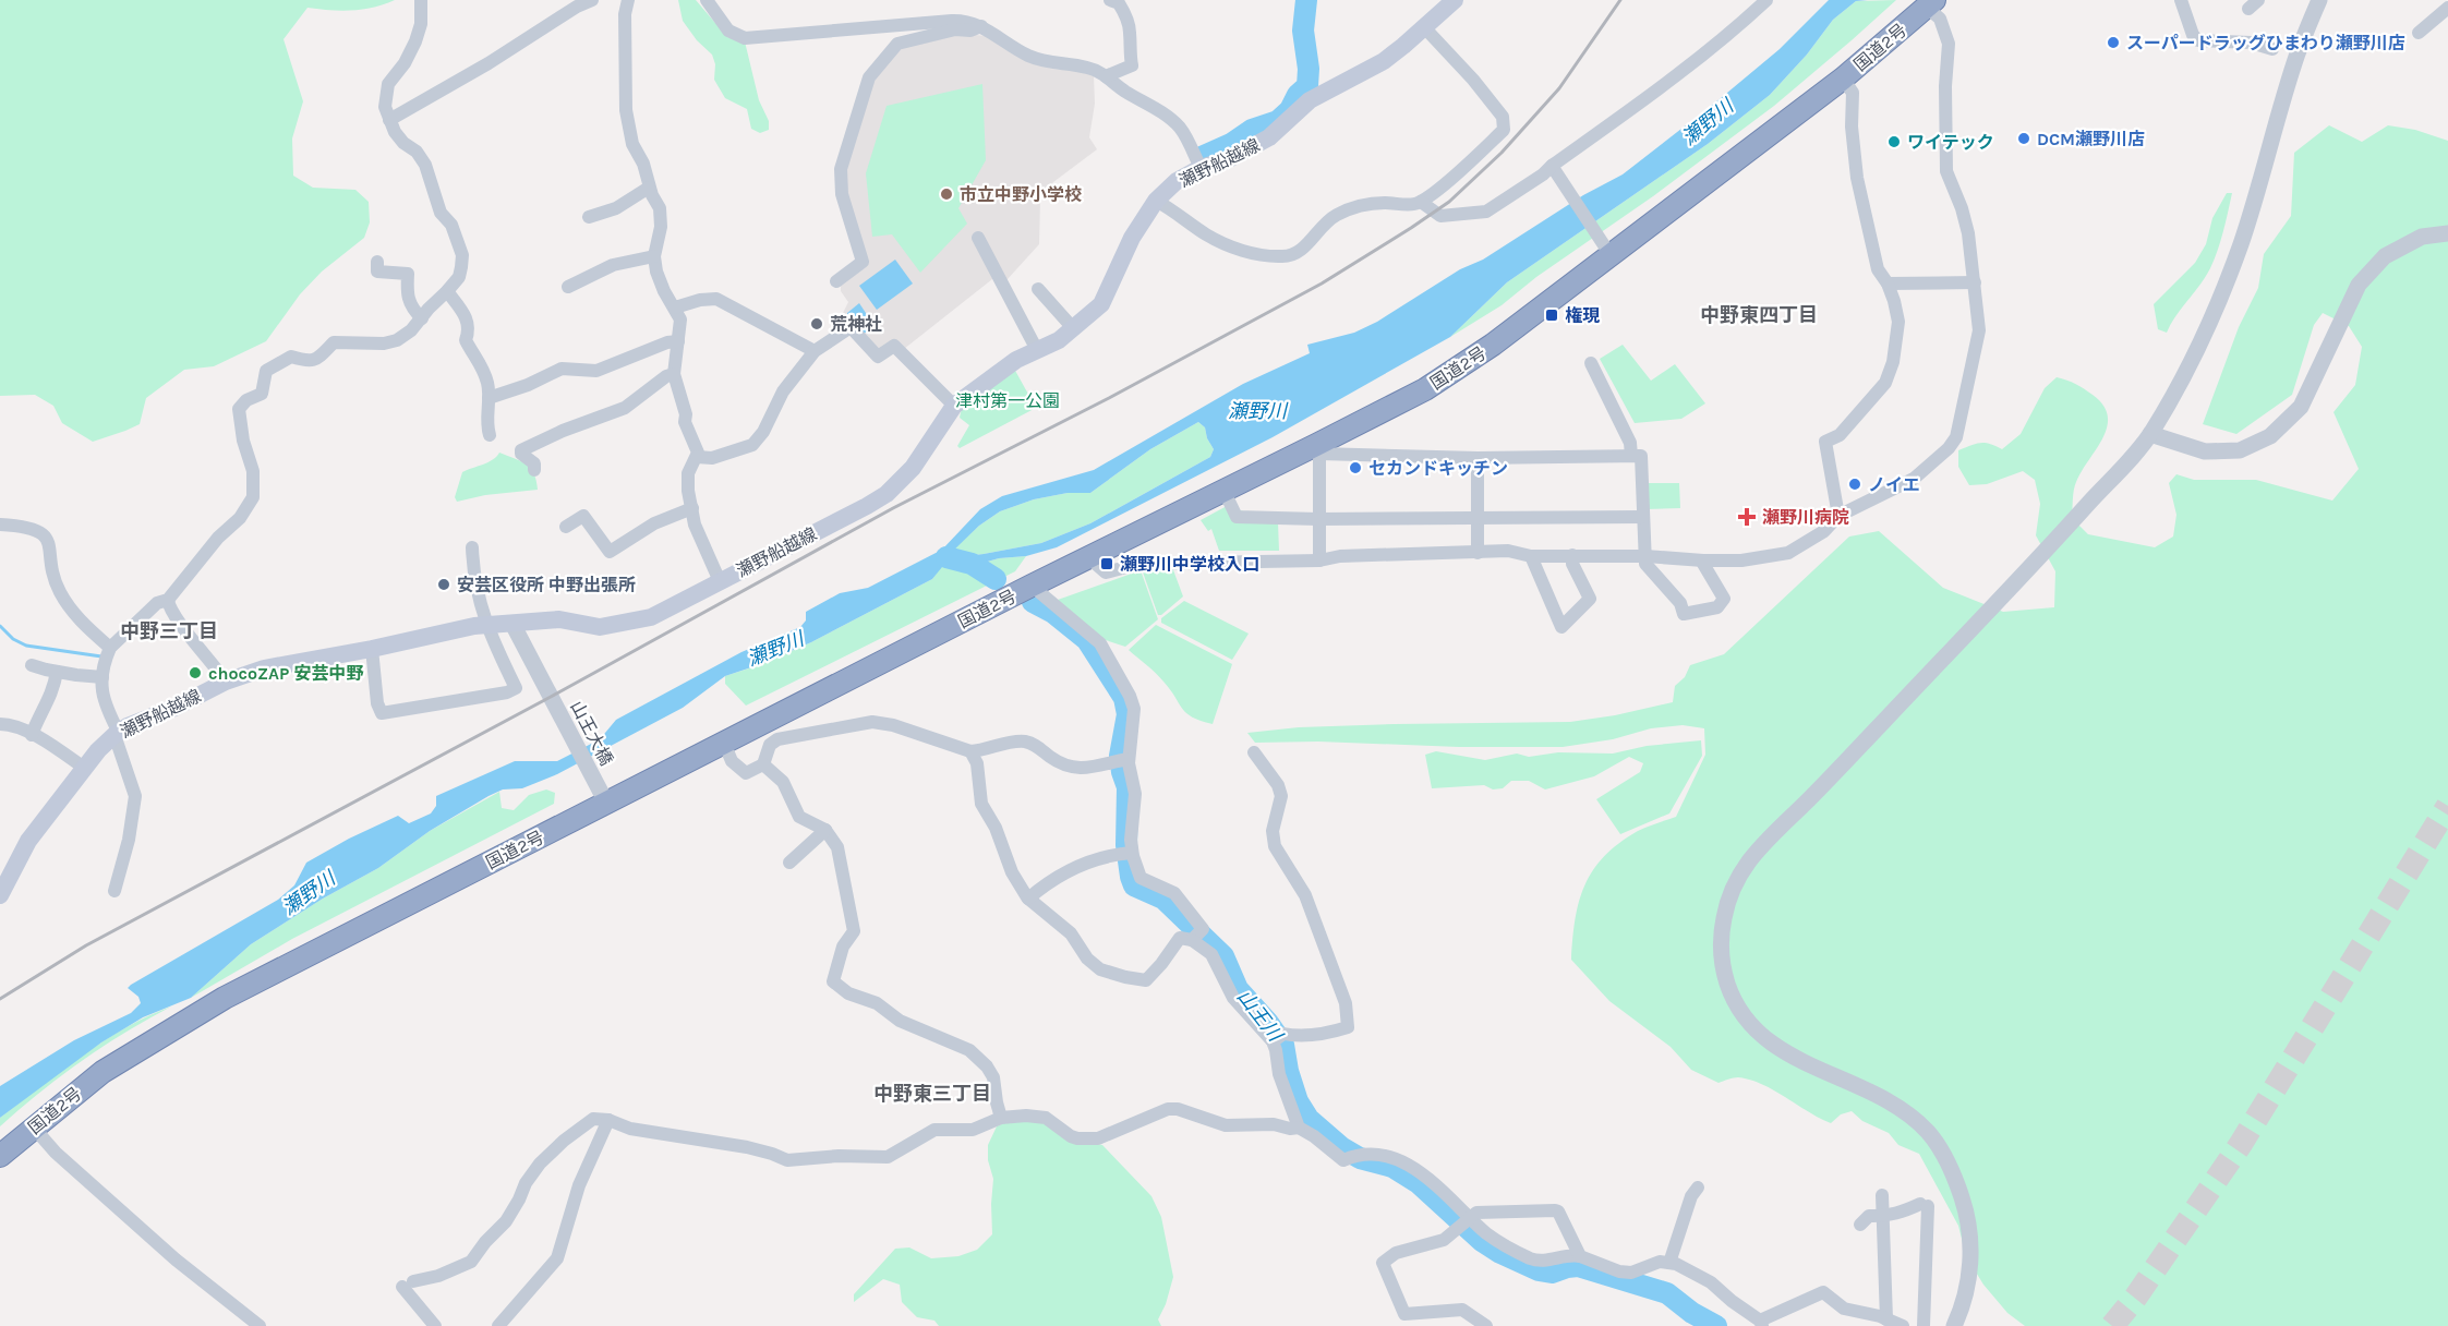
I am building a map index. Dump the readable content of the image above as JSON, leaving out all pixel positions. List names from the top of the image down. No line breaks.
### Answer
{"streets":{"highway":["国道2号"],"main road":["瀬野船越線"],"street":["山王大橋"]},"crossings":[["国道2号","山王大橋"],["瀬野船越線","山王大橋"]],"districts":["中野東四丁目","中野三丁目","中野東三丁目"],"water":["瀬野川","山王川"],"parks":["津村第一公園"],"places":{"other":["スーパードラッグひまわり瀬野川店","DCM瀬野川店","ワイテック","市立中野小学校","荒神社","セカンドキッチン","ノイエ","安芸区役所 中野出張所","chocoZAP 安芸中野"],"transit":["権現","瀬野川中学校入口"],"health":["瀬野川病院"]}}
